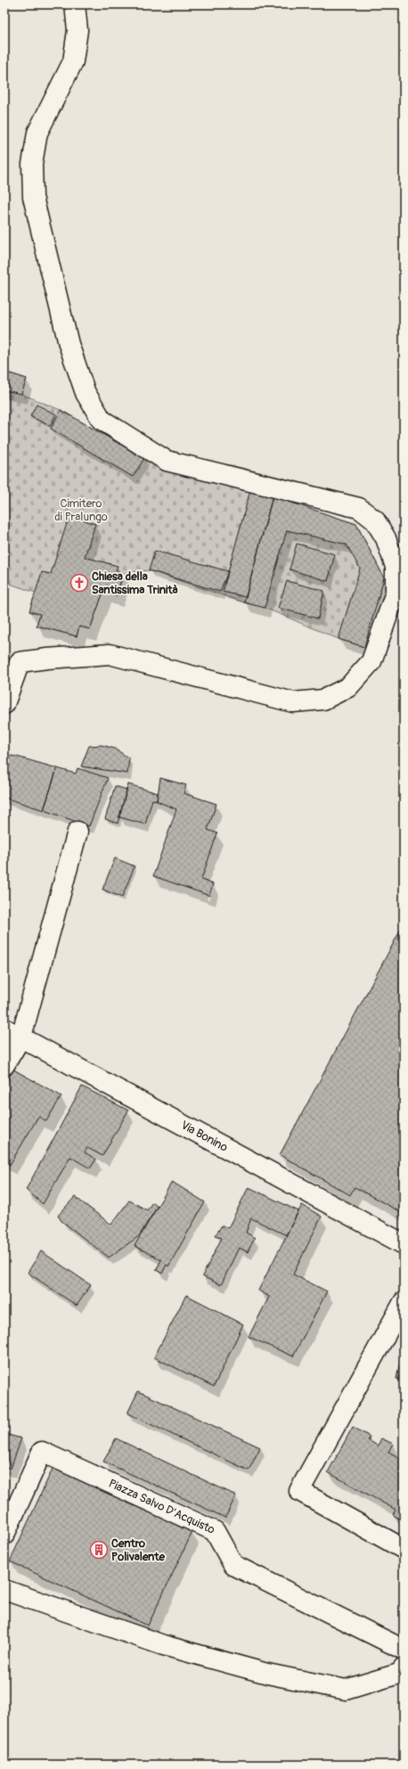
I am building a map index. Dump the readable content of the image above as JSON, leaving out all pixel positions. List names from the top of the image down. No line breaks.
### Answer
{"streets":{"street":["Via Bonino","Piazza Salvo D'Acquisto"]},"parks":["Cimitero di Pralungo"],"places":{"church":["Chiesa della Santissima Trinità"],"building":["Centro Polivalente"]}}
